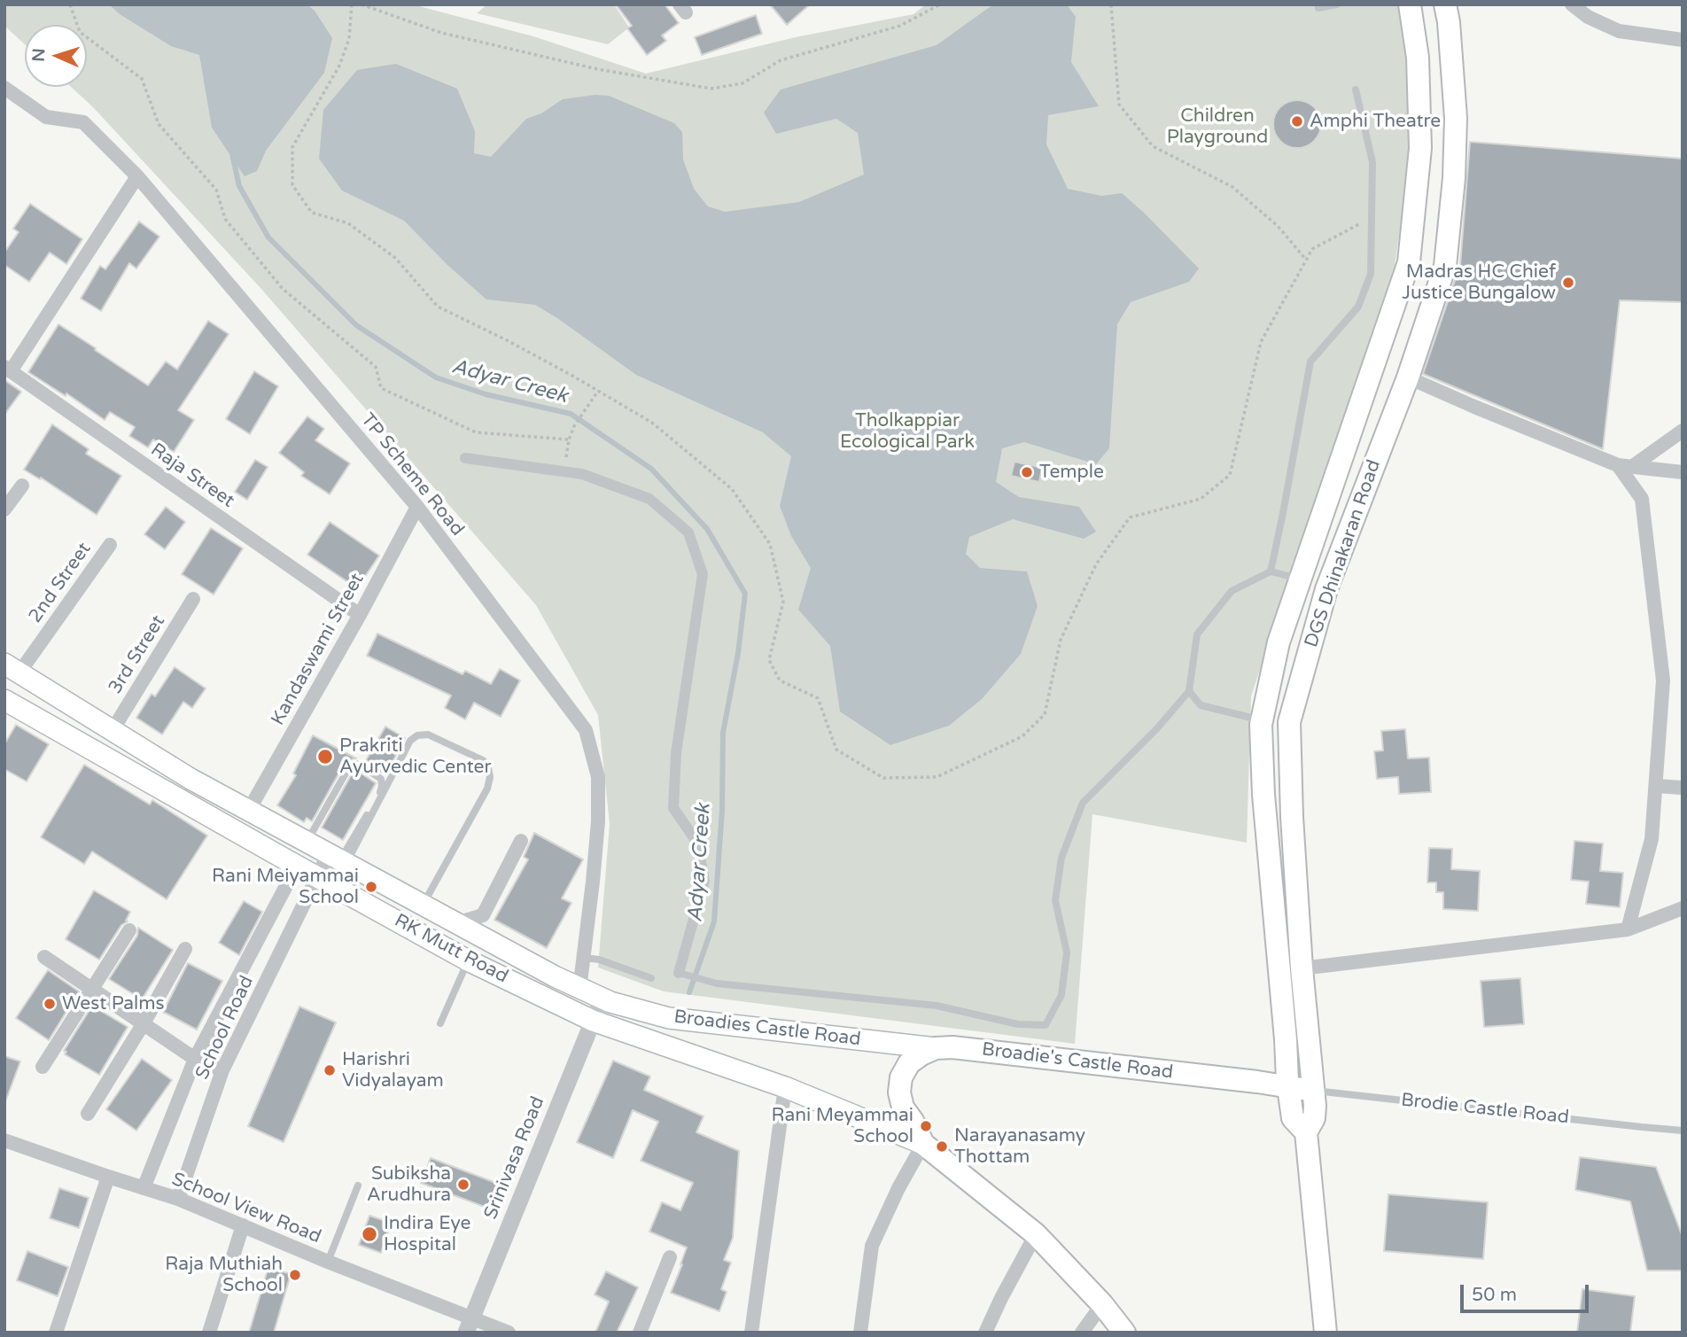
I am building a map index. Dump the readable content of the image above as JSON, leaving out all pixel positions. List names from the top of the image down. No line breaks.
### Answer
{"streets":{"main road":["DGS Dhinakaran Road","RK Mutt Road","Broadies Castle Road","Broadie's Castle Road","Brodie Castle Road"],"street":["TP Scheme Road","Raja Street","2nd Street","Kandaswami Street","3rd Street","School Road","Srinivasa Road","School View Road"]},"crossings":[["TP Scheme Road","Kandaswami Street"],["TP Scheme Road","RK Mutt Road"],["Raja Street","Kandaswami Street"],["DGS Dhinakaran Road","Broadie's Castle Road"],["DGS Dhinakaran Road","Brodie Castle Road"],["2nd Street","RK Mutt Road"],["Kandaswami Street","RK Mutt Road"],["3rd Street","RK Mutt Road"],["RK Mutt Road","School Road"],["RK Mutt Road","Broadies Castle Road"],["RK Mutt Road","Srinivasa Road"],["School Road","School View Road"],["Broadies Castle Road","Broadie's Castle Road"],["Broadies Castle Road","Srinivasa Road"],["Broadie's Castle Road","Brodie Castle Road"],["Srinivasa Road","School View Road"]],"water":["Adyar Creek"],"parks":["Children Playground","Tholkappiar Ecological Park"],"places":["Amphi Theatre","Madras HC Chief Justice Bungalow","Temple","Prakriti Ayurvedic Center","Rani Meiyammai School","West Palms","Harishri Vidyalayam","Rani Meyammai School","Narayanasamy Thottam","Subiksha Arudhura","Indira Eye Hospital","Raja Muthiah School"],"scale_bar":"50 m","north":"left"}
